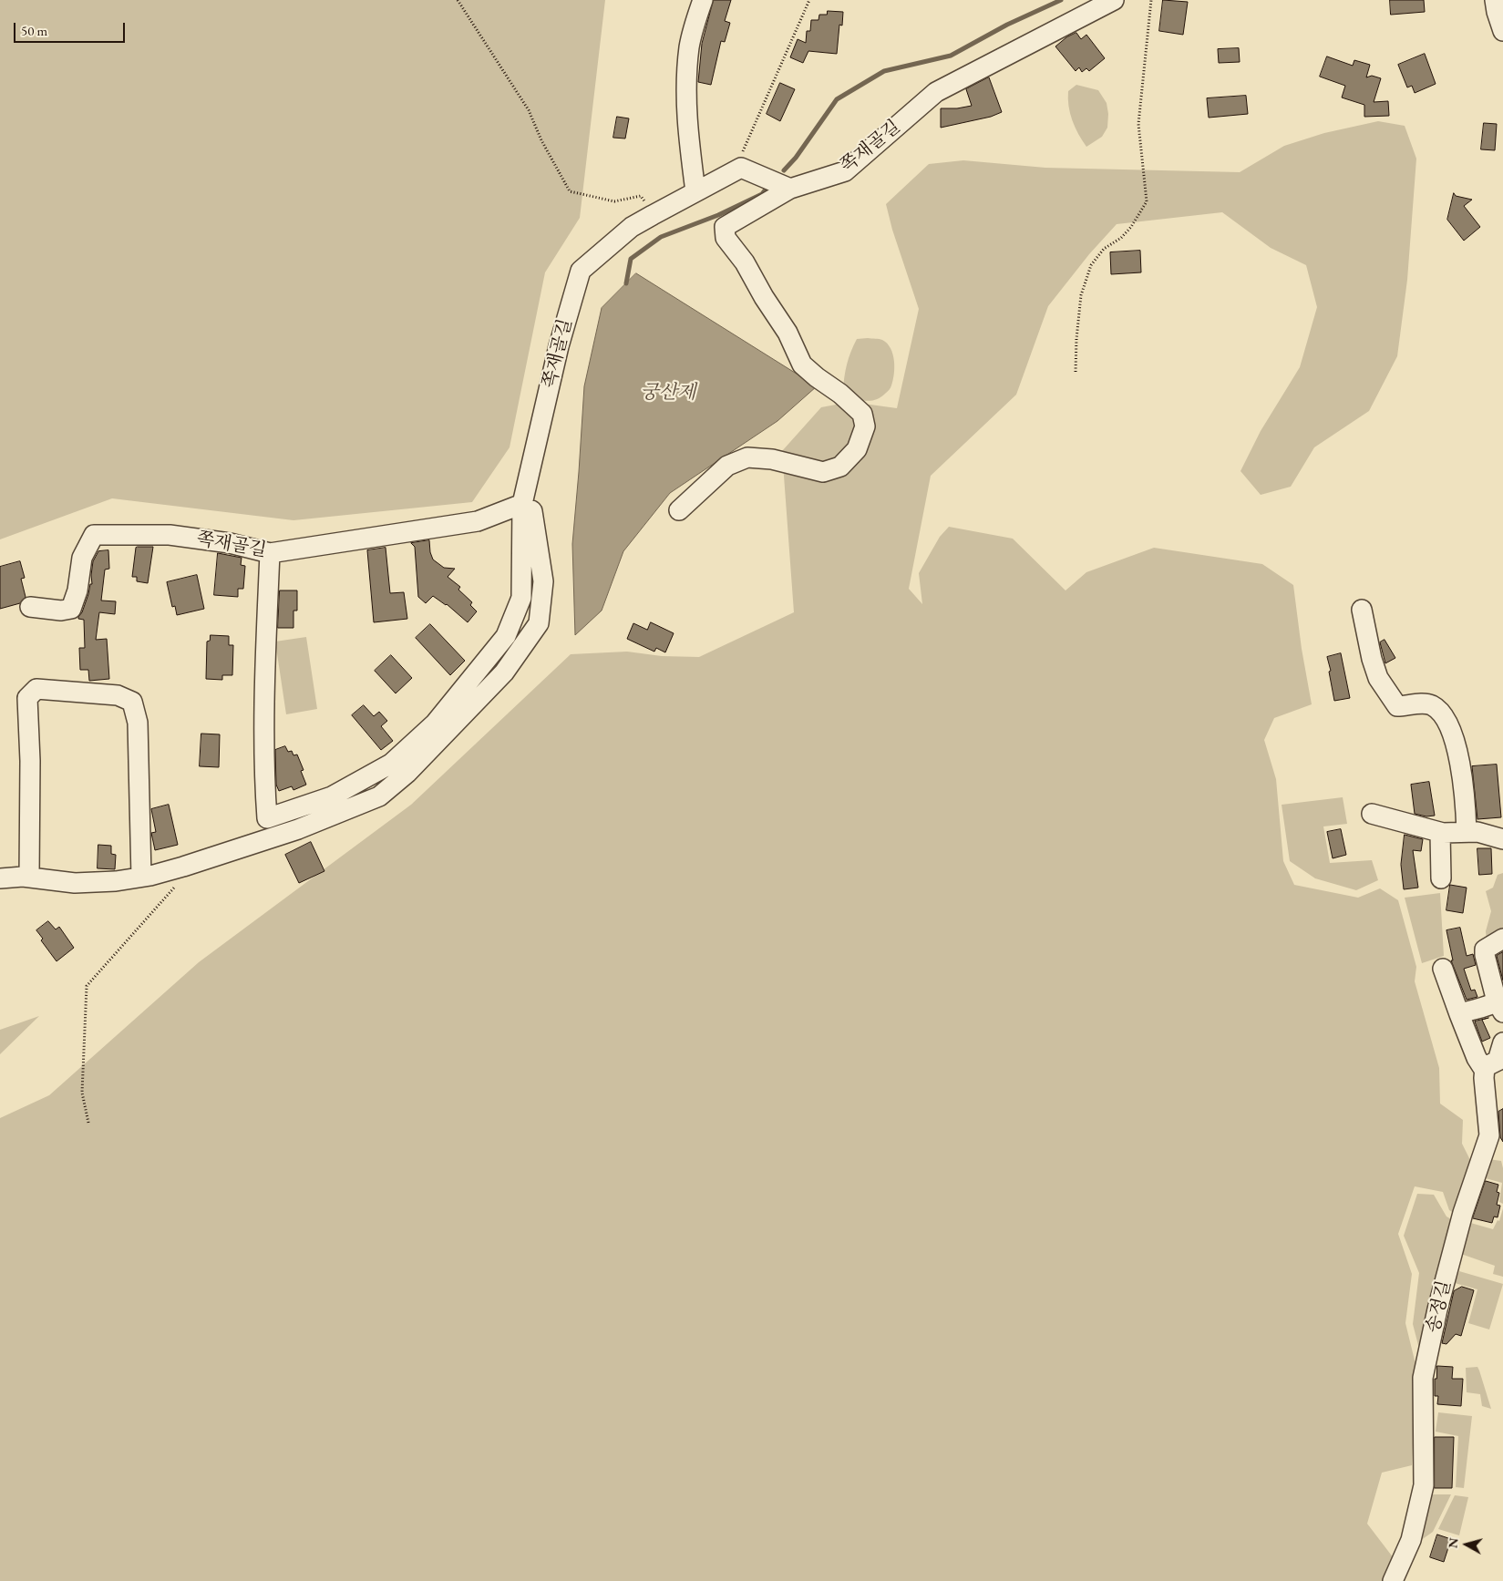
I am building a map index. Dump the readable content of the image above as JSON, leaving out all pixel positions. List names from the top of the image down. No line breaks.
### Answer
{"streets":{"street":["쪽재골길","송정길"]},"water":["궁산제"],"scale_bar":"50 m","north":"left"}
